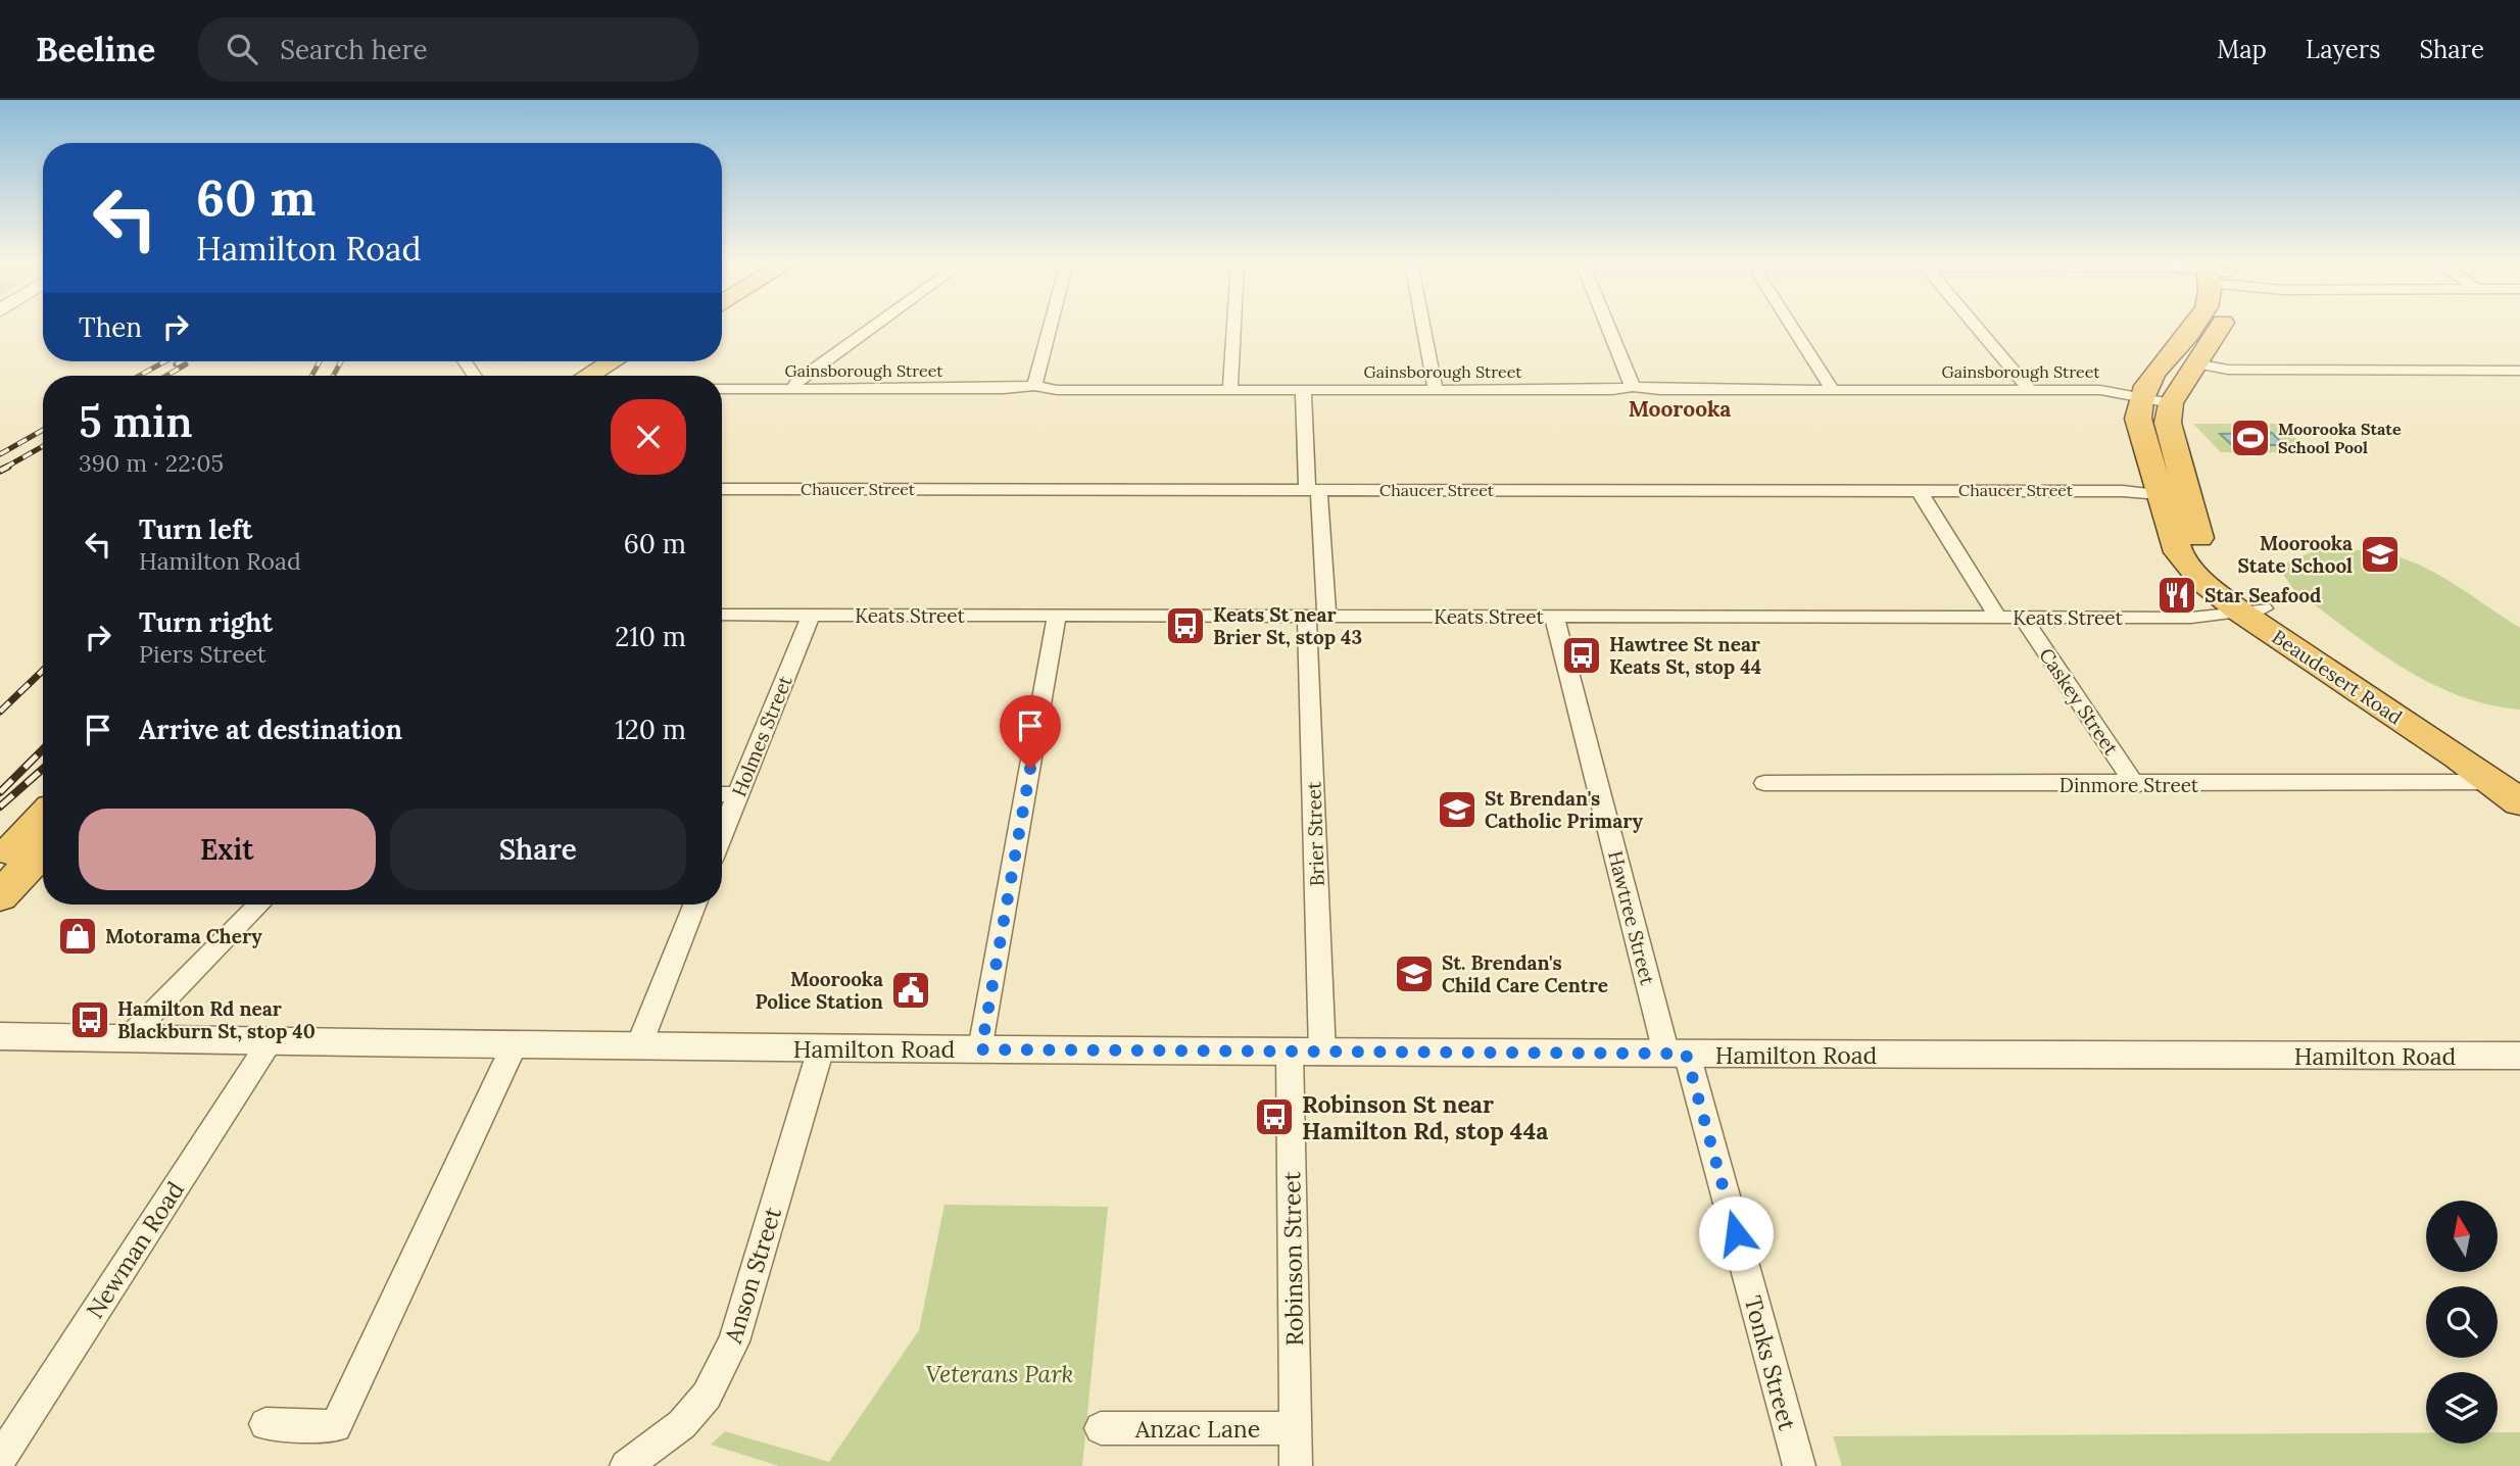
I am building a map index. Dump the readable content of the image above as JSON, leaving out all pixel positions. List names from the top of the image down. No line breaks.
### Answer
{"streets":{"highway":["Beaudesert Road"],"street":["Gainsborough Street","Chaucer Street","Keats Street","Caskey Street","Holmes Street","Dinmore Street","Brier Street","Hawtree Street","Hamilton Road","Newman Road","Robinson Street","Anson Street","Tonks Street","Anzac Lane"]},"crossings":[["Gainsborough Street","Beaudesert Road"],["Gainsborough Street","Brier Street"],["Chaucer Street","Beaudesert Road"],["Chaucer Street","Brier Street"],["Keats Street","Beaudesert Road"],["Keats Street","Caskey Street"],["Keats Street","Holmes Street"],["Keats Street","Brier Street"],["Keats Street","Hawtree Street"],["Beaudesert Road","Dinmore Street"],["Caskey Street","Dinmore Street"],["Brier Street","Hamilton Road"],["Hawtree Street","Hamilton Road"],["Hawtree Street","Tonks Street"],["Hamilton Road","Newman Road"],["Hamilton Road","Robinson Street"],["Hamilton Road","Anson Street"],["Hamilton Road","Tonks Street"],["Robinson Street","Anzac Lane"]],"districts":["Moorooka"],"parks":["Veterans Park"],"places":{"sports":["Moorooka State School Pool"],"school or university":["Moorooka State School","St Brendan's Catholic Primary","St. Brendan's Child Care Centre"],"restaurant":["Star Seafood"],"bus stop":["Keats St near Brier St, stop 43","Hawtree St near Keats St, stop 44","Hamilton Rd near Blackburn St, stop 40","Robinson St near Hamilton Rd, stop 44a"],"shop":["Motorama Chery"],"public building":["Moorooka Police Station"]},"north":"top","page":{"header":"Beeline","search":"Search here","nav":["Map","Layers","Share"],"turn":["60 m","Hamilton Road"],"then":"Then","heading":["5 min","390 m · 22:05"],"list":[{"name":"Turn left","note":"Hamilton Road","value":"60 m"},{"name":"Turn right","note":"Piers Street","value":"210 m"},{"name":"Arrive at destination","value":"120 m"}],"buttons":["Exit","Share"]}}
